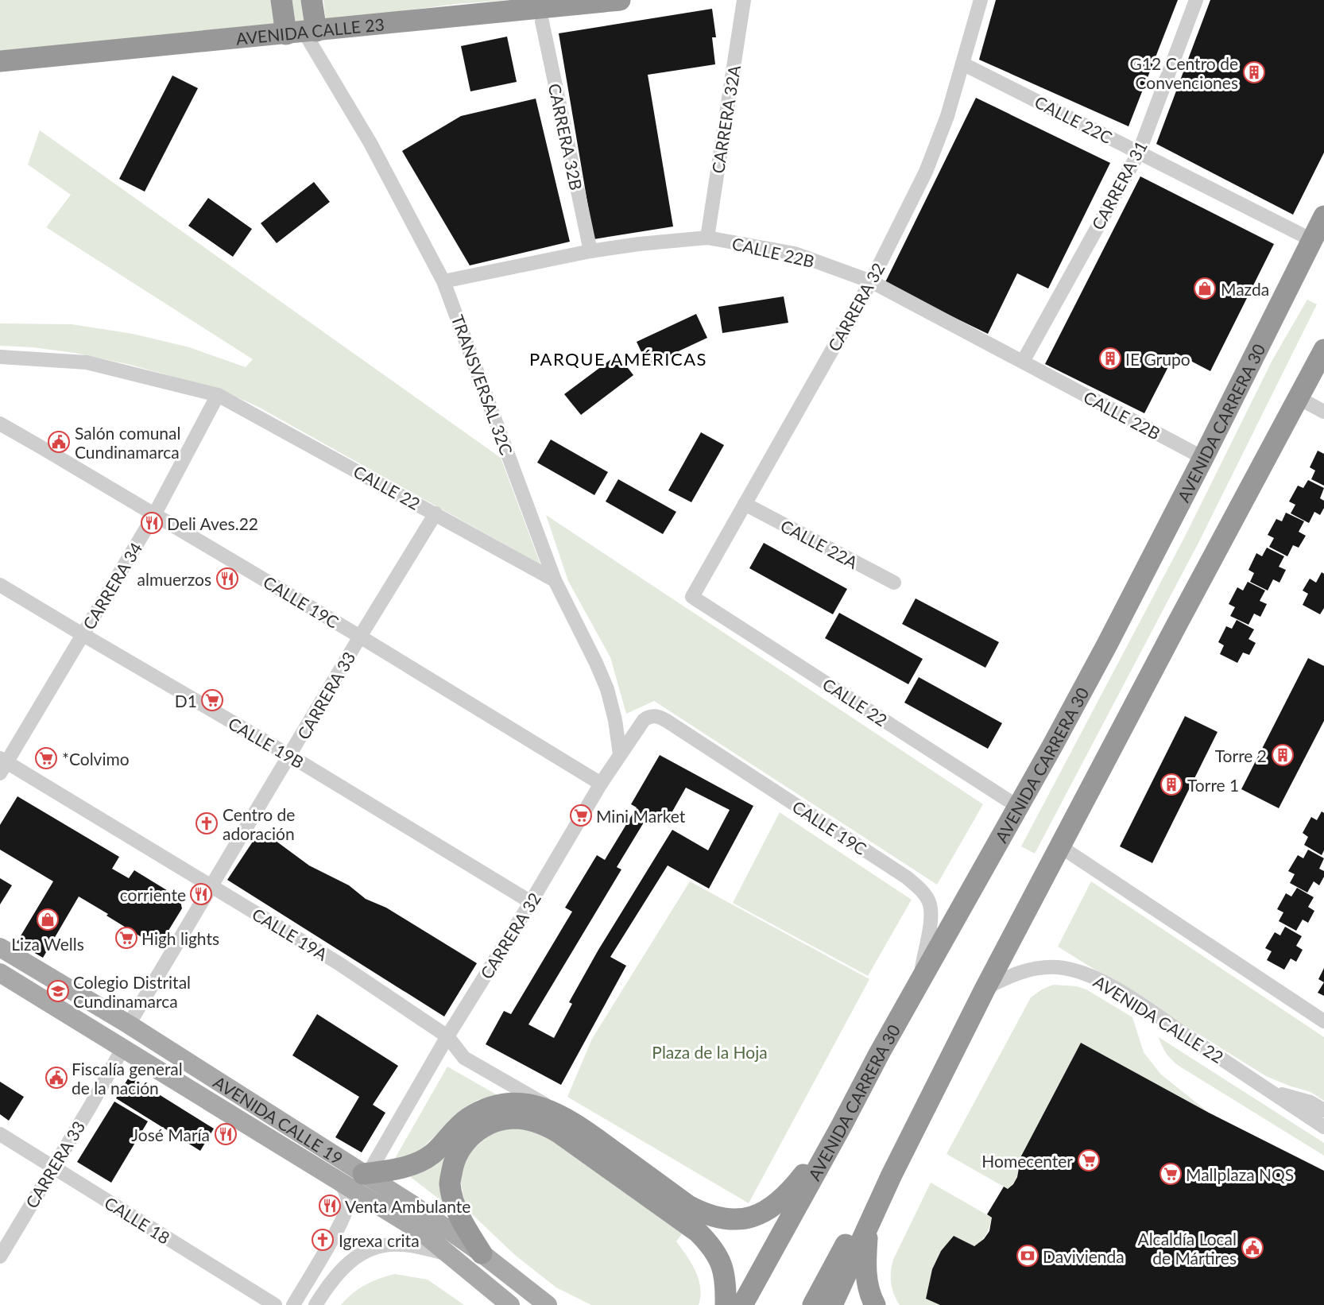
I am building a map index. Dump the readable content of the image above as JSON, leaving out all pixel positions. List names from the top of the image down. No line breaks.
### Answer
{"streets":{"highway":["AVENIDA CALLE 23","AVENIDA CARRERA 30"],"main road":["AVENIDA CALLE 19"],"street":["CARRERA 32A","CALLE 22C","CARRERA 32B","CARRERA 31","CALLE 22B","CARRERA 32","TRANSVERSAL 32C","CALLE 22","CALLE 22A","CARRERA 34","CALLE 19C","CARRERA 33","CALLE 19B","CALLE 19A","AVENIDA CALLE 22","CALLE 18"]},"crossings":[["AVENIDA CALLE 23","TRANSVERSAL 32C"],["CARRERA 32A","CALLE 22B"],["CALLE 22C","CARRERA 31"],["CALLE 22C","CARRERA 32"],["CALLE 22C","AVENIDA CARRERA 30"],["CARRERA 32B","CALLE 22B"],["CARRERA 31","CALLE 22B"],["CALLE 22B","CARRERA 32"],["CALLE 22B","TRANSVERSAL 32C"],["CALLE 22B","AVENIDA CARRERA 30"],["CARRERA 32","TRANSVERSAL 32C"],["CARRERA 32","CALLE 22"],["CARRERA 32","CALLE 22A"],["CARRERA 32","CALLE 19C"],["CARRERA 32","CALLE 19B"],["CARRERA 32","CALLE 19A"],["CARRERA 32","AVENIDA CALLE 19"],["TRANSVERSAL 32C","CALLE 22"],["AVENIDA CARRERA 30","CALLE 22"],["AVENIDA CARRERA 30","CALLE 19C"],["CALLE 22","CARRERA 34"],["CALLE 22","CARRERA 33"],["CARRERA 34","CALLE 19C"],["CARRERA 34","CALLE 19B"],["CARRERA 34","CALLE 19A"],["CALLE 19C","CARRERA 33"],["CARRERA 33","CALLE 19B"],["CARRERA 33","CALLE 19A"],["CARRERA 33","AVENIDA CALLE 19"],["CARRERA 33","CALLE 18"]],"districts":["PARQUE AMÉRICAS"],"parks":["Plaza de la Hoja"],"places":{"building":["G12 Centro de Convenciones","IE Grupo","Torre 2","Torre 1"],"shop":["Mazda","Liza Wells"],"public building":["Salón comunal Cundinamarca","Fiscalía general de la nación","Alcaldía Local de Mártires"],"restaurant":["Deli Aves.22","almuerzos","corriente","José María","Venta Ambulante"],"supermarket":["D1","*Colvimo","Mini Market","High lights","Homecenter","Mallplaza NQS"],"church":["Centro de adoración","Igrexa crita"],"school or university":["Colegio Distrital Cundinamarca"],"bank":["Davivienda"]}}
